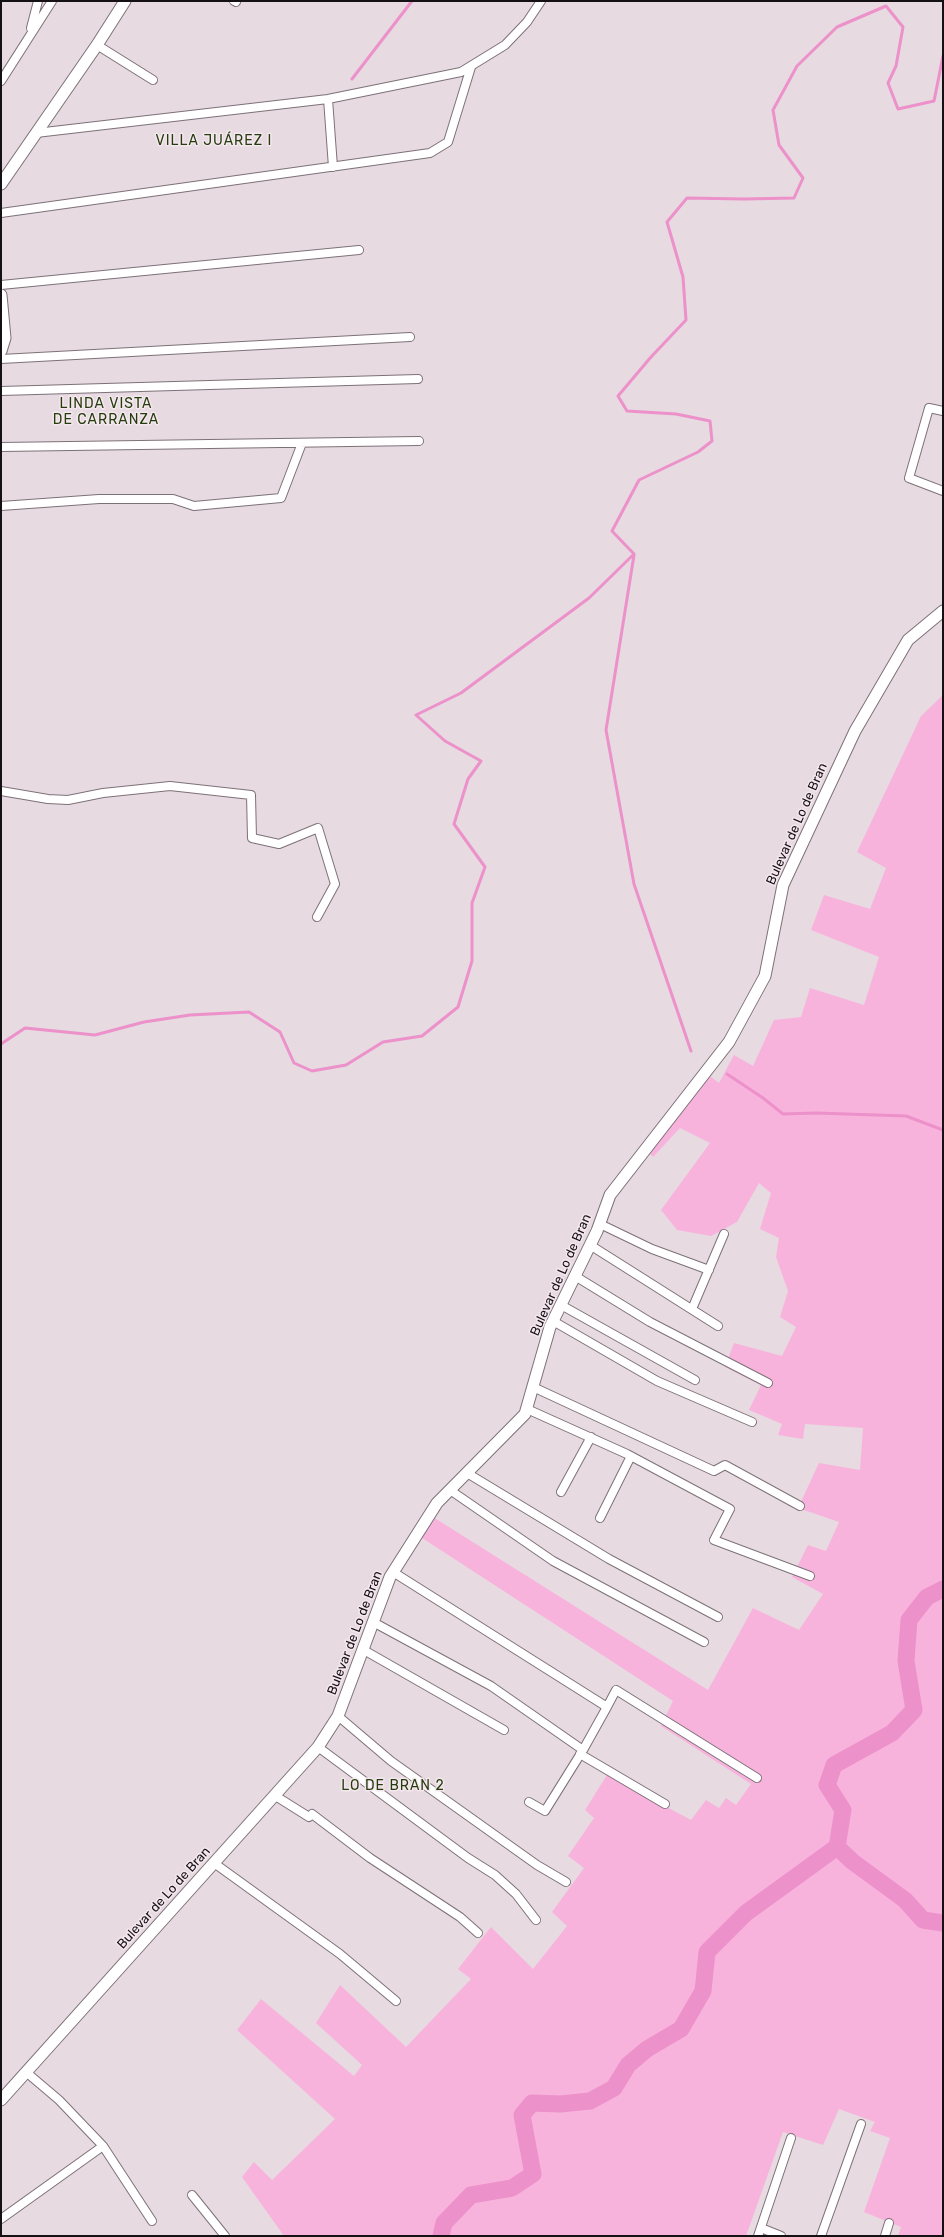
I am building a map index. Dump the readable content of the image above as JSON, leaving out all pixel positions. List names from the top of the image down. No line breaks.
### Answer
{"streets":{"street":["Bulevar de Lo de Bran"]},"districts":["VILLA JUÁREZ I","LINDA VISTA DE CARRANZA","LO DE BRAN 2"]}
